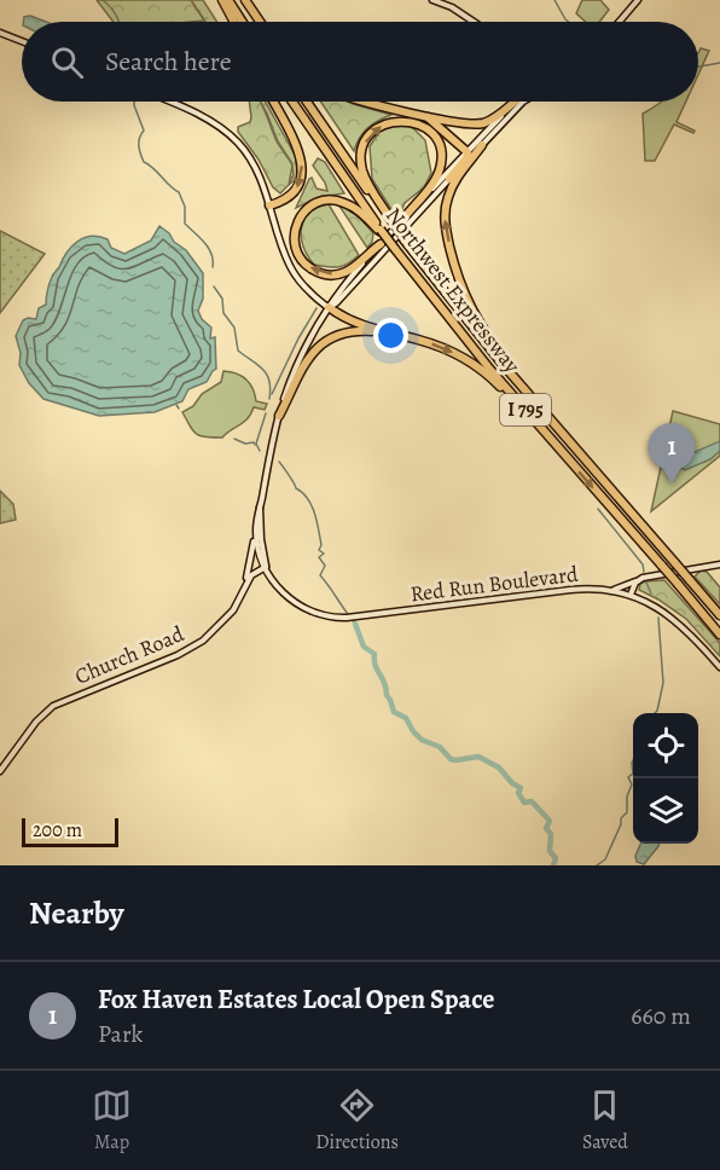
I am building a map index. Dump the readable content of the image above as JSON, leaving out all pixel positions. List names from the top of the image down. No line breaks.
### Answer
{"streets":{"highway":["Northwest Expressway","I 795"],"main road":["Red Run Boulevard","Church Road"]},"crossings":[["Red Run Boulevard","Church Road"]],"scale_bar":"200 m","page":{"search":"Search here","pins":"1","scale":"200 m","heading":"Nearby","list":[{"mark":"1","name":"Fox Haven Estates Local Open Space","note":"Park","value":"660 m"}],"nav":["Map","Directions","Saved"]}}
